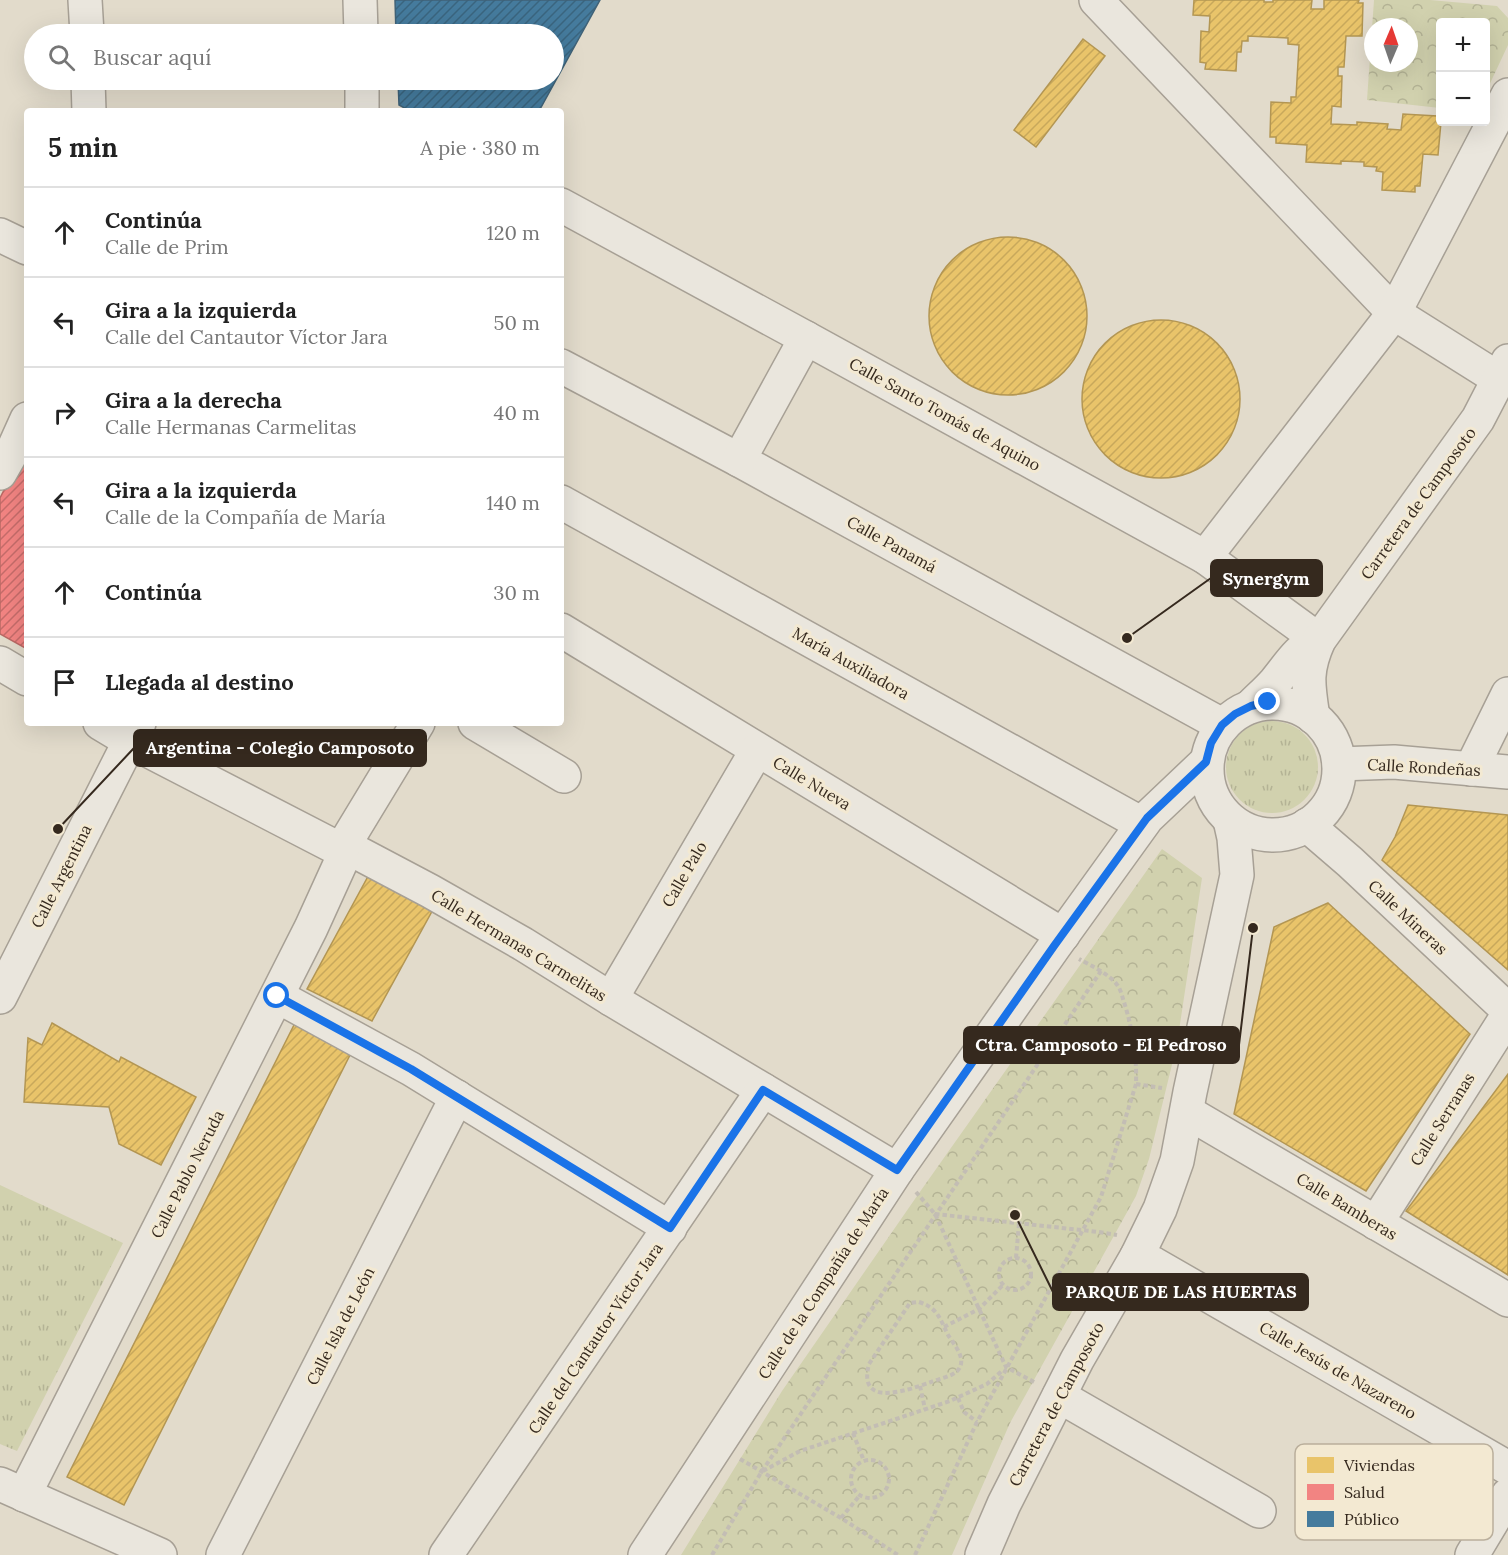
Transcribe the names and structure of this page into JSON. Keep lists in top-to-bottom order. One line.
{"streets":{"street":["Calle Santo Tomás de Aquino","Carretera de Camposoto","Calle Panamá","María Auxiliadora","Calle Rondeñas","Calle Nueva","Calle Palo","Calle Argentina","Calle Mineras","Calle Hermanas Carmelitas","Calle Serranas","Calle Pablo Neruda","Calle Bamberas","Calle de la Compañía de María","Calle Isla de León","Calle del Cantautor Víctor Jara","Calle Jesús de Nazareno"]},"crossings":[["Calle Santo Tomás de Aquino","Carretera de Camposoto"],["Carretera de Camposoto","Calle Panamá"],["Carretera de Camposoto","Calle Rondeñas"],["Carretera de Camposoto","Calle Mineras"],["Carretera de Camposoto","Calle Bamberas"],["Carretera de Camposoto","Calle de la Compañía de María"],["Carretera de Camposoto","Calle Jesús de Nazareno"],["Calle Panamá","Calle Rondeñas"],["Calle Panamá","Calle Mineras"],["Calle Panamá","Calle de la Compañía de María"],["María Auxiliadora","Calle de la Compañía de María"],["Calle Rondeñas","Calle Mineras"],["Calle Rondeñas","Calle de la Compañía de María"],["Calle Nueva","Calle Palo"],["Calle Nueva","Calle de la Compañía de María"],["Calle Palo","Calle Hermanas Carmelitas"],["Calle Argentina","Calle Hermanas Carmelitas"],["Calle Mineras","Calle de la Compañía de María"],["Calle Hermanas Carmelitas","Calle Pablo Neruda"],["Calle Hermanas Carmelitas","Calle de la Compañía de María"],["Calle Hermanas Carmelitas","Calle del Cantautor Víctor Jara"],["Calle Serranas","Calle Bamberas"]],"places":["Synergym","Argentina - Colegio Camposoto","Ctra. Camposoto - El Pedroso","PARQUE DE LAS HUERTAS"],"legend":["Viviendas","Salud","Público"],"north":"top","page":{"map_buttons":["+","−"],"search":"Buscar aquí","heading":["5 min","A pie · 380 m"],"list":[["Continúa","Calle de Prim","120 m"],["Gira a la izquierda","Calle del Cantautor Víctor Jara","50 m"],["Gira a la derecha","Calle Hermanas Carmelitas","40 m"],["Gira a la izquierda","Calle de la Compañía de María","140 m"],["Continúa","30 m"],"Llegada al destino"]}}
